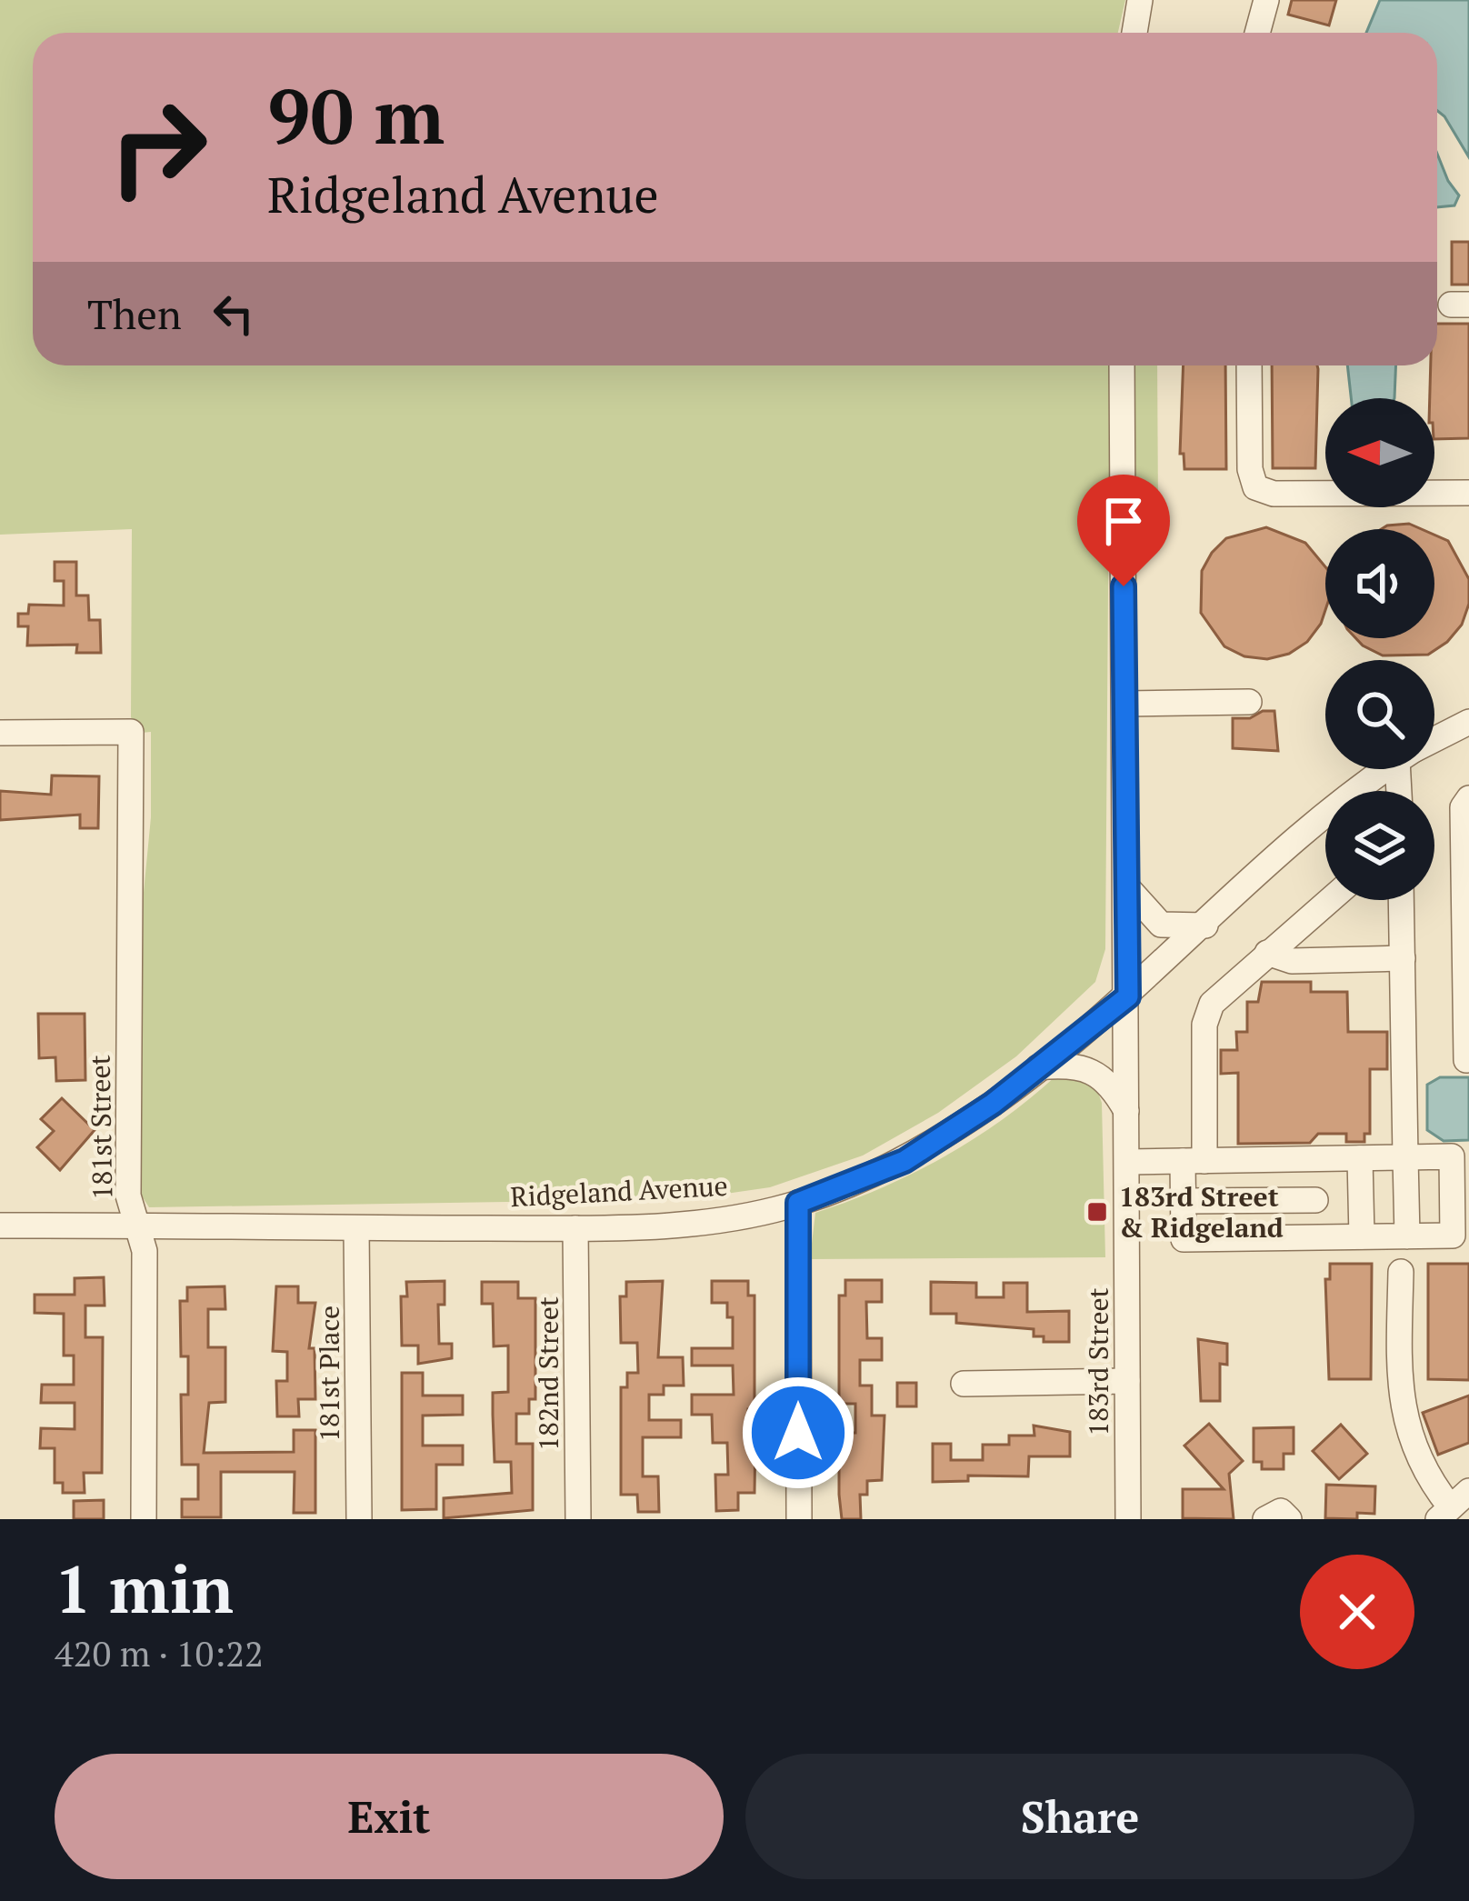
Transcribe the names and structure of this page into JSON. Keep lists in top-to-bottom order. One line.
{"streets":{"street":["181st Street","Ridgeland Avenue","183rd Street","181st Place","182nd Street"]},"crossings":[["181st Street","Ridgeland Avenue"],["Ridgeland Avenue","183rd Street"],["Ridgeland Avenue","181st Place"],["Ridgeland Avenue","182nd Street"]],"places":{"transit":["183rd Street & Ridgeland"]},"north":"left","page":{"turn":["90 m","Ridgeland Avenue"],"then":"Then","heading":["1 min","420 m · 10:22"],"buttons":["Exit","Share"]}}
